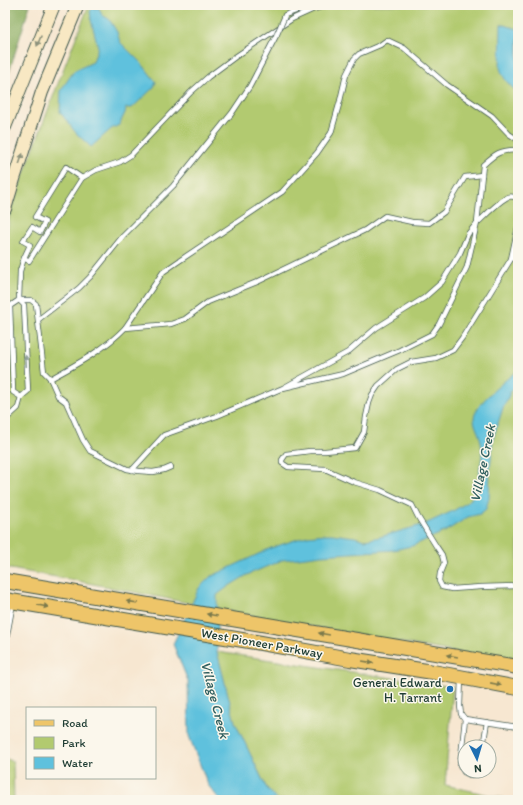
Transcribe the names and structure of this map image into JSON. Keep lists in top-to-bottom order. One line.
{"streets":{"main road":["West Pioneer Parkway"]},"water":["Village Creek"],"places":["General Edward H. Tarrant"],"legend":["Road","Park","Water"],"north":"bottom"}
